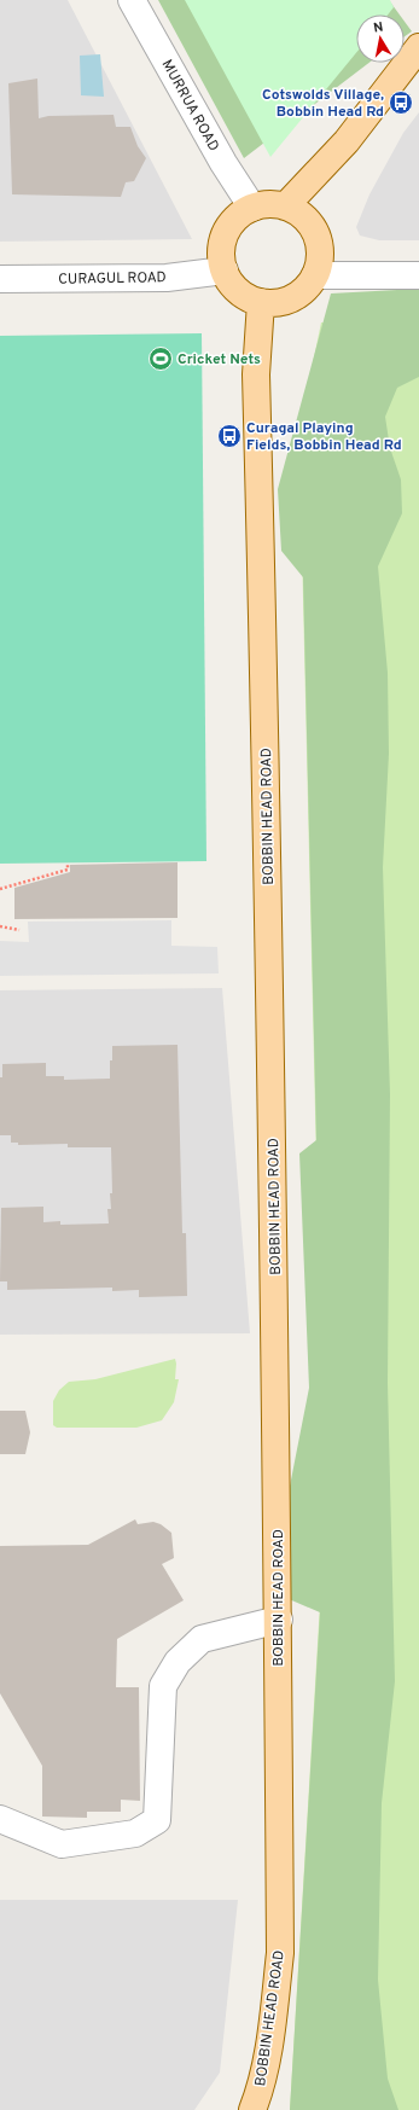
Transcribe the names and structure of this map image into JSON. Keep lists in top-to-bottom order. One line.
{"streets":{"main road":["BOBBIN HEAD ROAD"],"street":["MURRUA ROAD","CURAGUL ROAD"]},"crossings":[["MURRUA ROAD","CURAGUL ROAD"],["MURRUA ROAD","BOBBIN HEAD ROAD"],["CURAGUL ROAD","BOBBIN HEAD ROAD"]],"places":{"bus stop":["Cotswolds Village, Bobbin Head Rd","Curagal Playing Fields, Bobbin Head Rd"],"sports":["Cricket Nets"]},"north":"top"}
